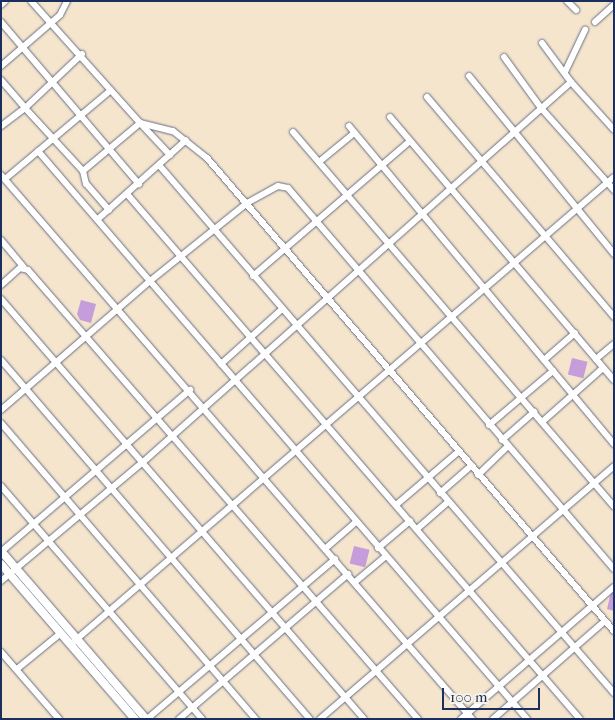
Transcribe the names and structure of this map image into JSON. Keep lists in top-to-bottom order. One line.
{"scale_bar":"100 m"}
